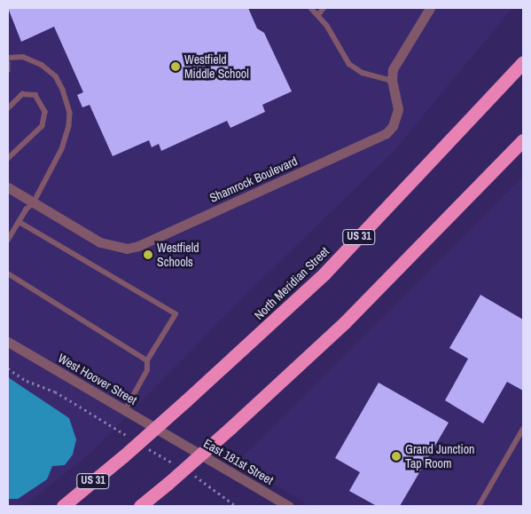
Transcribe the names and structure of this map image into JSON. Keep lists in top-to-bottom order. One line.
{"streets":{"highway":["US 31","North Meridian Street"],"street":["Shamrock Boulevard","West Hoover Street","East 181st Street"]},"crossings":[["West Hoover Street","East 181st Street"]],"places":["Westfield Middle School","Westfield Schools","Grand Junction Tap Room"]}
